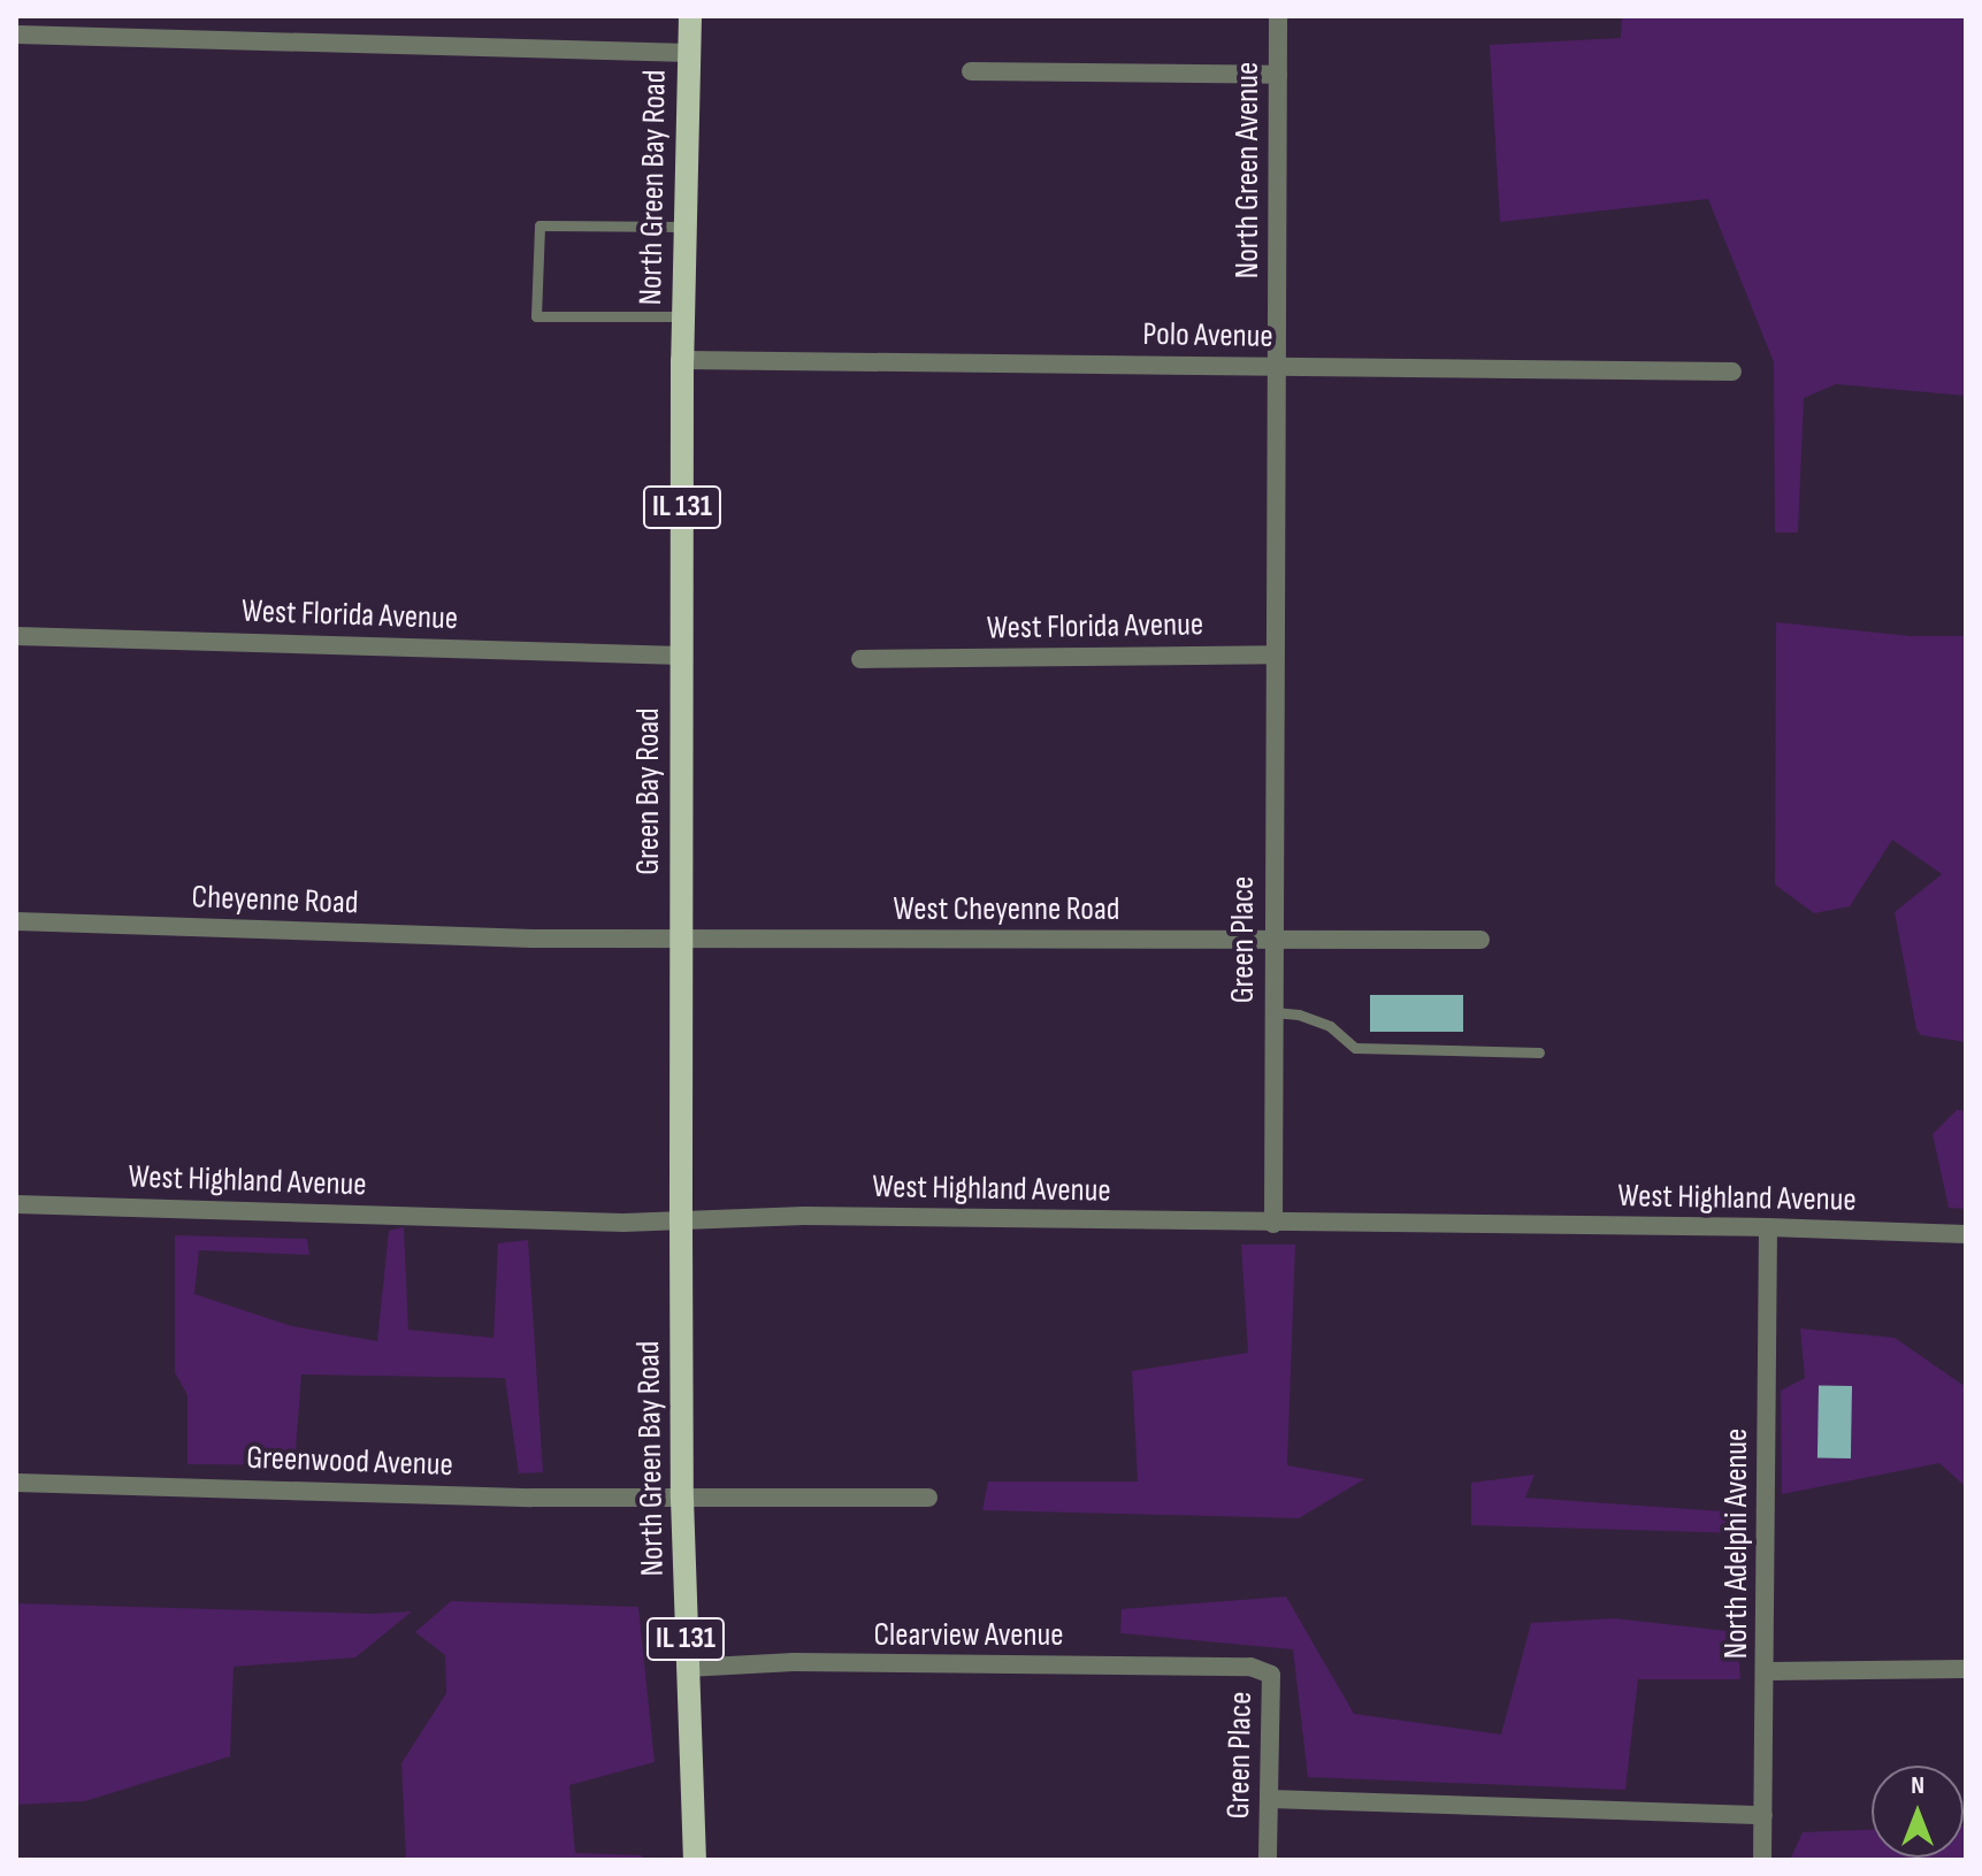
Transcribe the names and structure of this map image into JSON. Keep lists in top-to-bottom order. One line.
{"streets":{"main road":["North Green Bay Road","IL 131","Green Bay Road"],"street":["North Green Avenue","Polo Avenue","West Florida Avenue","Cheyenne Road","West Cheyenne Road","Green Place","West Highland Avenue","Greenwood Avenue","North Adelphi Avenue","Clearview Avenue"]},"crossings":[["North Green Avenue","Polo Avenue"],["North Green Avenue","West Florida Avenue"],["North Green Avenue","Green Place"],["North Green Bay Road","Polo Avenue"],["North Green Bay Road","Green Bay Road"],["North Green Bay Road","West Highland Avenue"],["North Green Bay Road","Greenwood Avenue"],["North Green Bay Road","Clearview Avenue"],["Polo Avenue","Green Bay Road"],["West Florida Avenue","Green Bay Road"],["West Florida Avenue","Green Place"],["Green Bay Road","West Cheyenne Road"],["Green Bay Road","West Highland Avenue"],["Cheyenne Road","West Cheyenne Road"],["West Cheyenne Road","Green Place"],["Green Place","West Highland Avenue"],["Green Place","Clearview Avenue"],["West Highland Avenue","North Adelphi Avenue"]],"north":"top"}
